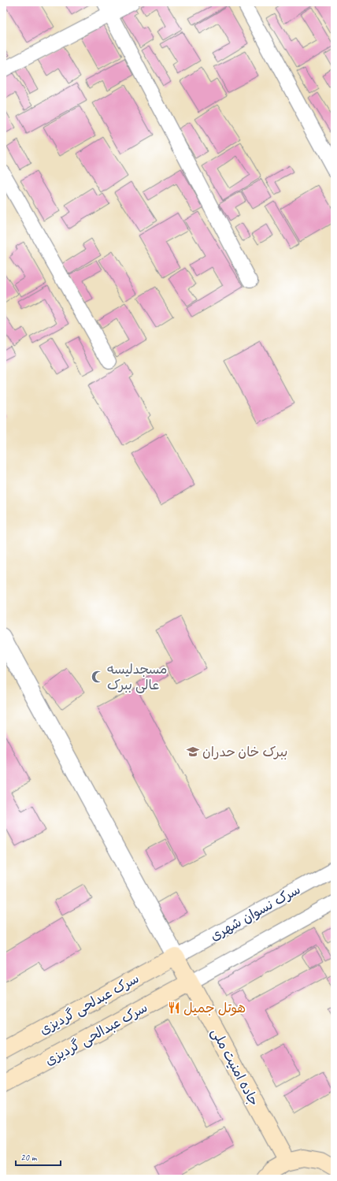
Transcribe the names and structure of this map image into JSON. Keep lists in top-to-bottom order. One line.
{"streets":{"main road":["سرک عبدلحی گردیزی","سرک عبدالحی گردیزی","جاده امنیت ملی"],"street":["سرک نسوان شهری"]},"crossings":[["سرک نسوان شهری","سرک عبدلحی گردیزی"],["سرک نسوان شهری","جاده امنیت ملی"],["سرک عبدلحی گردیزی","جاده امنیت ملی"],["سرک عبدالحی گردیزی","جاده امنیت ملی"]],"places":{"mosque":["مسجدلیسه عالی ببرک"],"school or university":["ببرک خان حدران"],"restaurant":["هوتل جمیل"]},"scale_bar":"20 m"}
